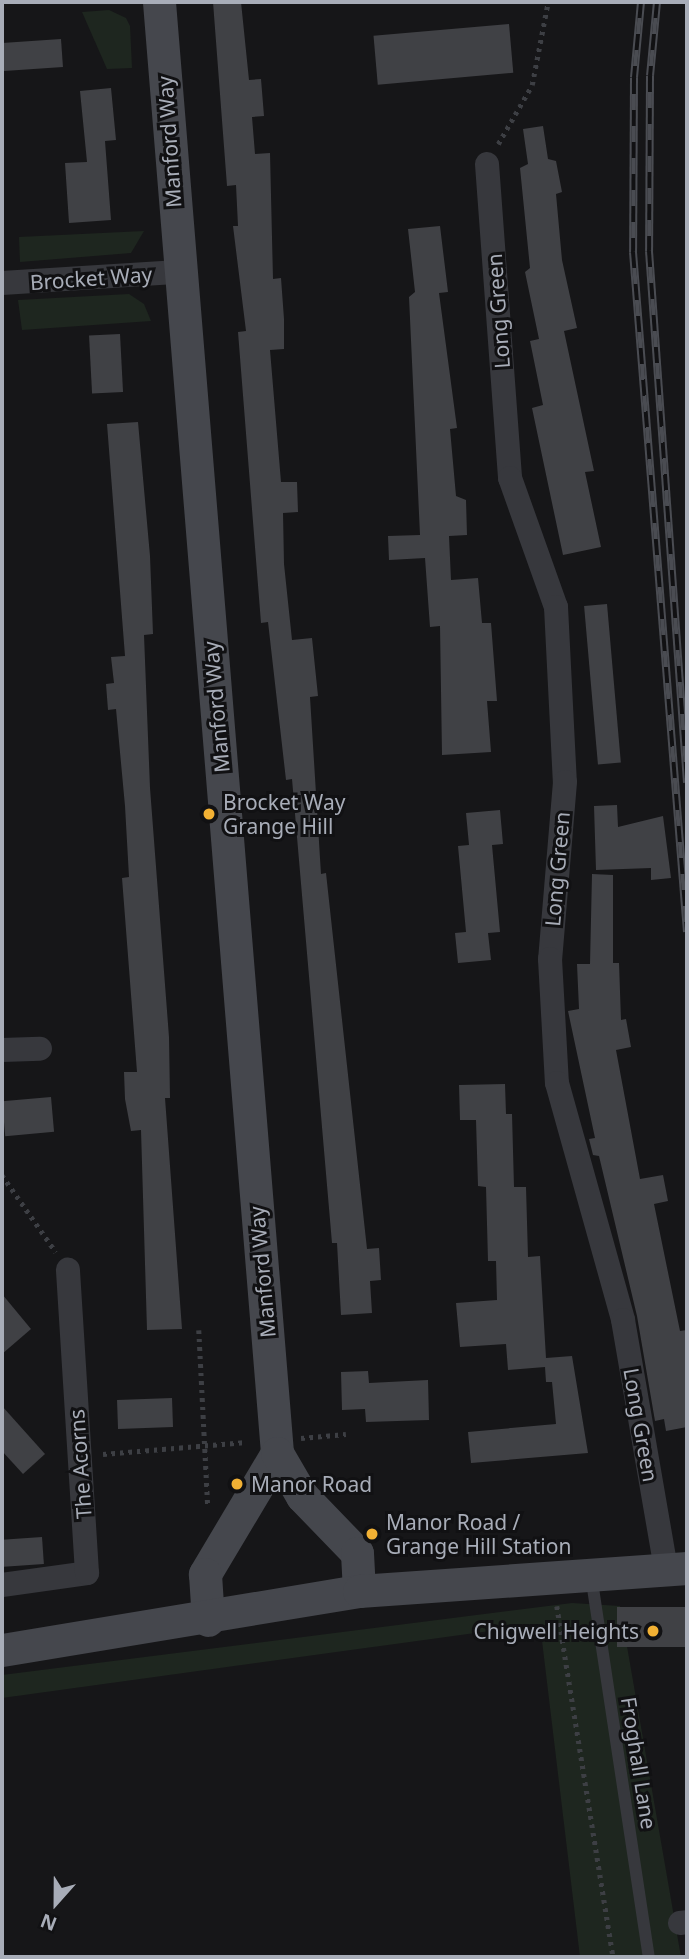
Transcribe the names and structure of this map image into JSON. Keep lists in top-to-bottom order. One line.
{"streets":{"street":["Manford Way","Brocket Way","Long Green","The Acorns"],"lane":["Froghall Lane"]},"crossings":[["Manford Way","Brocket Way"]],"places":["Brocket Way Grange Hill","Manor Road","Manor Road / Grange Hill Station","Chigwell Heights"],"north":"bottom"}
